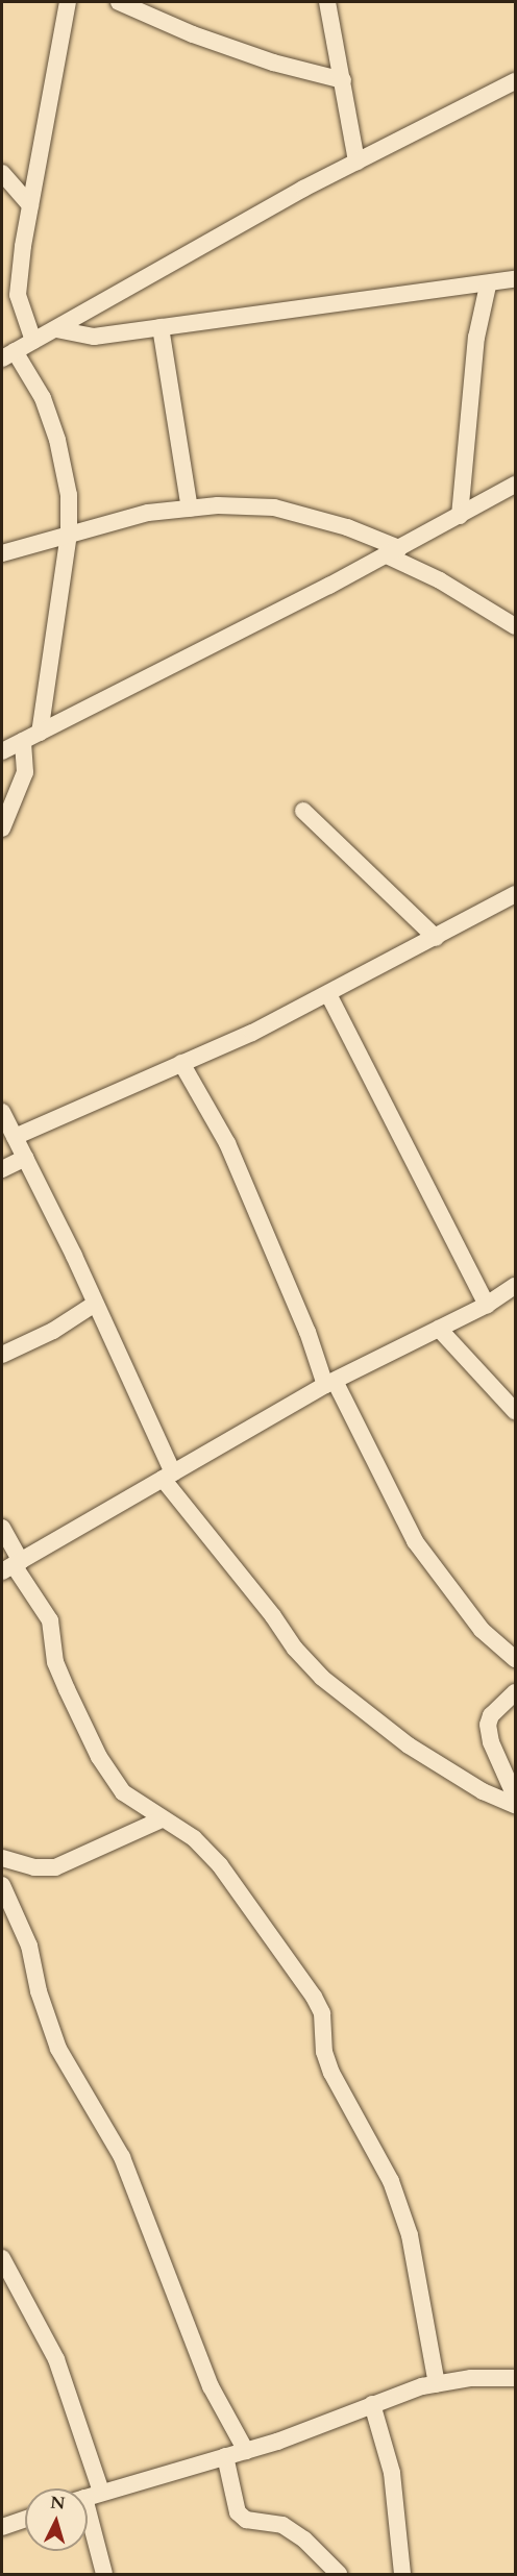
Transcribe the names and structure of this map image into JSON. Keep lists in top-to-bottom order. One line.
{"north":"top"}
